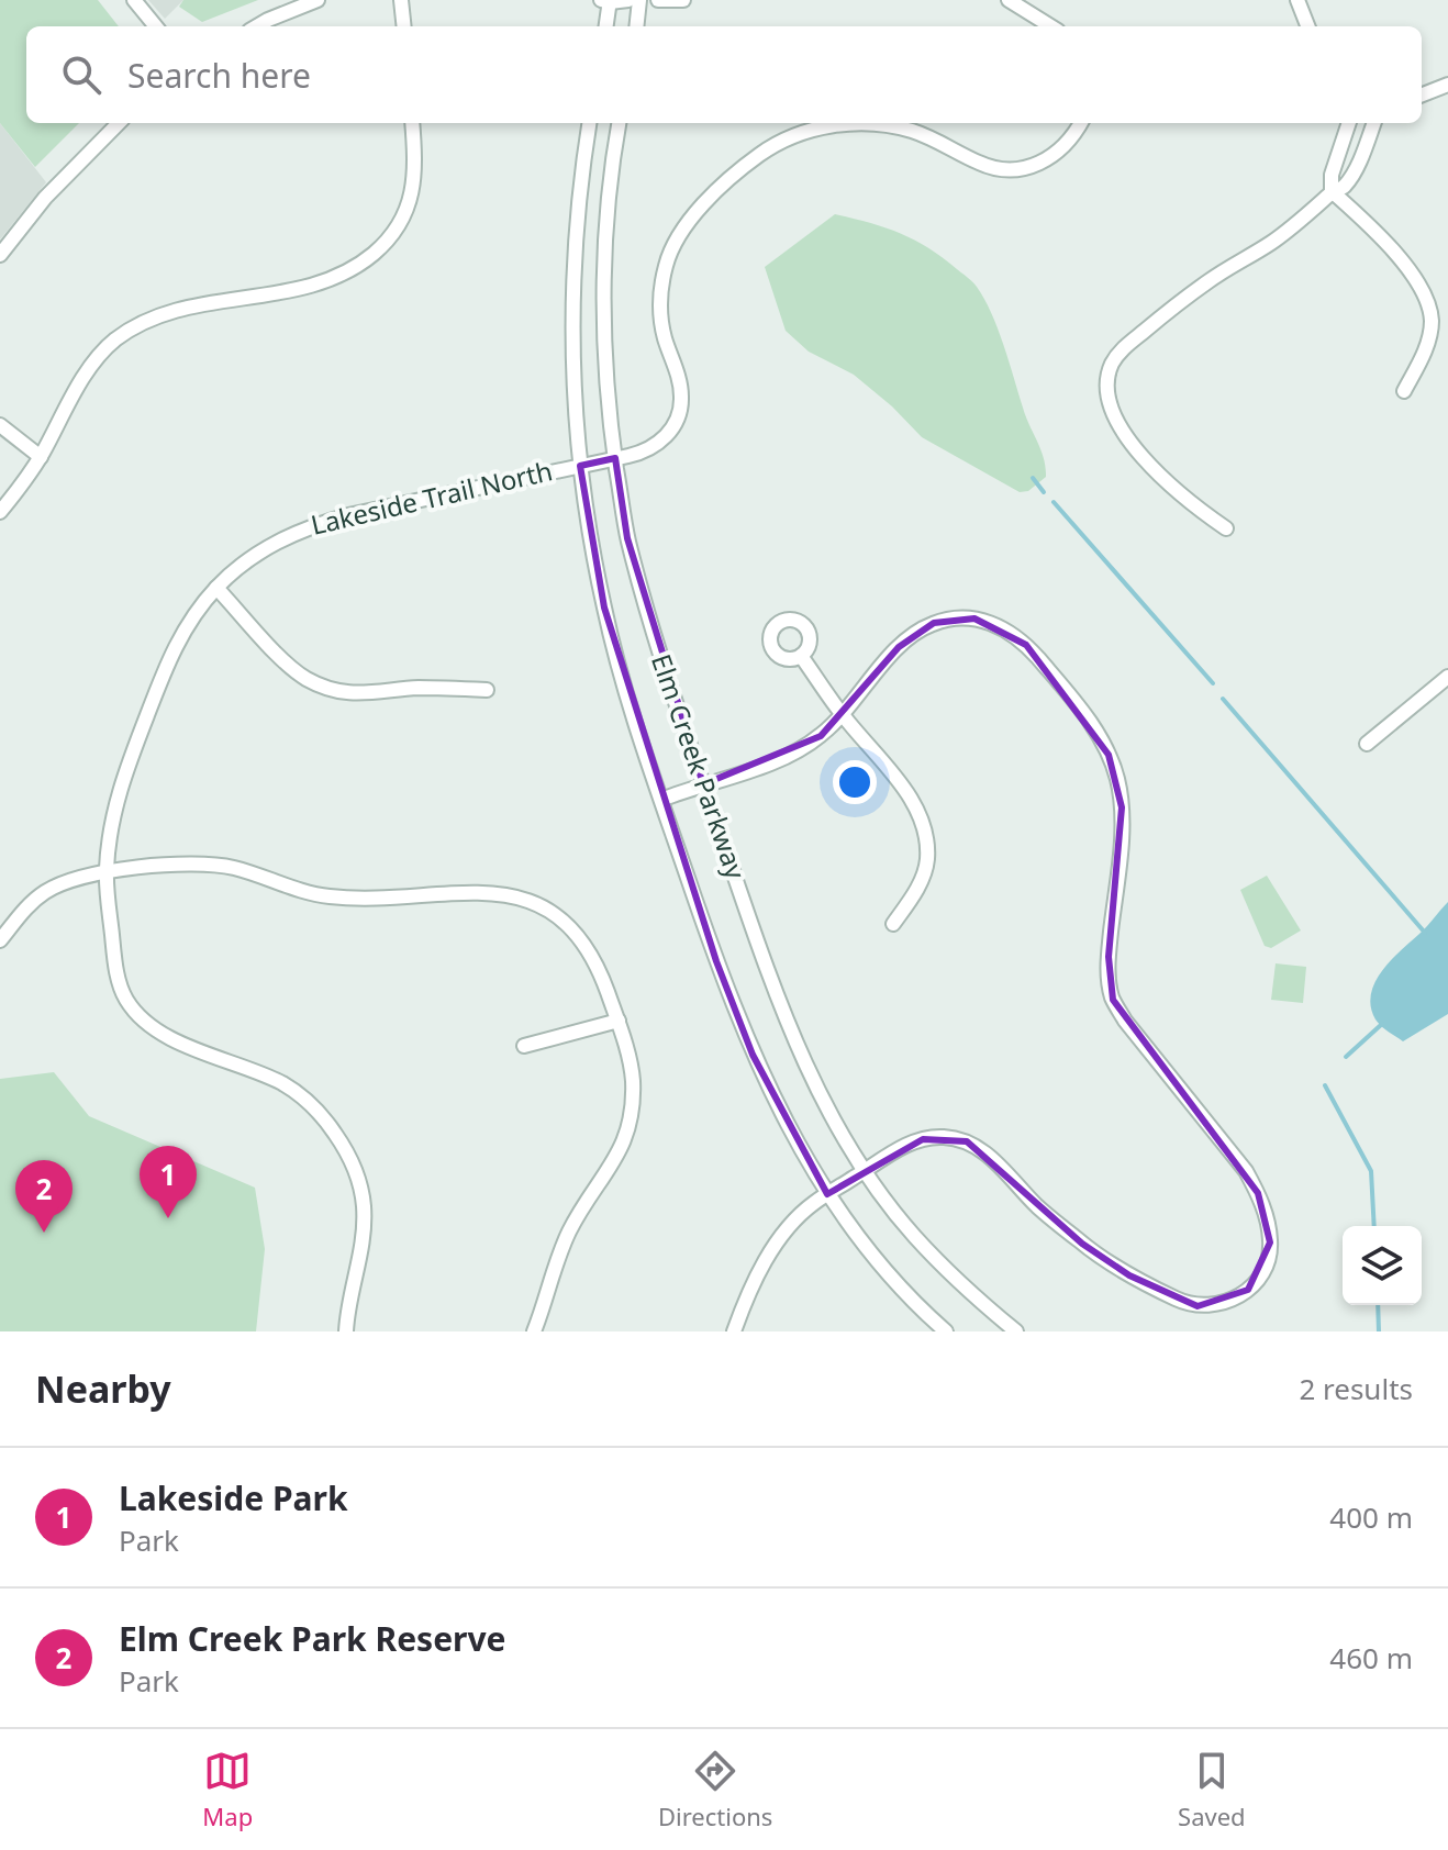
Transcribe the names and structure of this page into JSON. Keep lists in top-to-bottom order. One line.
{"streets":{"street":["Lakeside Trail North","Elm Creek Parkway"]},"crossings":[["Lakeside Trail North","Elm Creek Parkway"]],"page":{"search":"Search here","pins":["1","2"],"heading":["Nearby","2 results"],"list":[{"mark":"1","name":"Lakeside Park","note":"Park","value":"400 m"},{"mark":"2","name":"Elm Creek Park Reserve","note":"Park","value":"460 m"}],"nav":["Map","Directions","Saved"]}}
